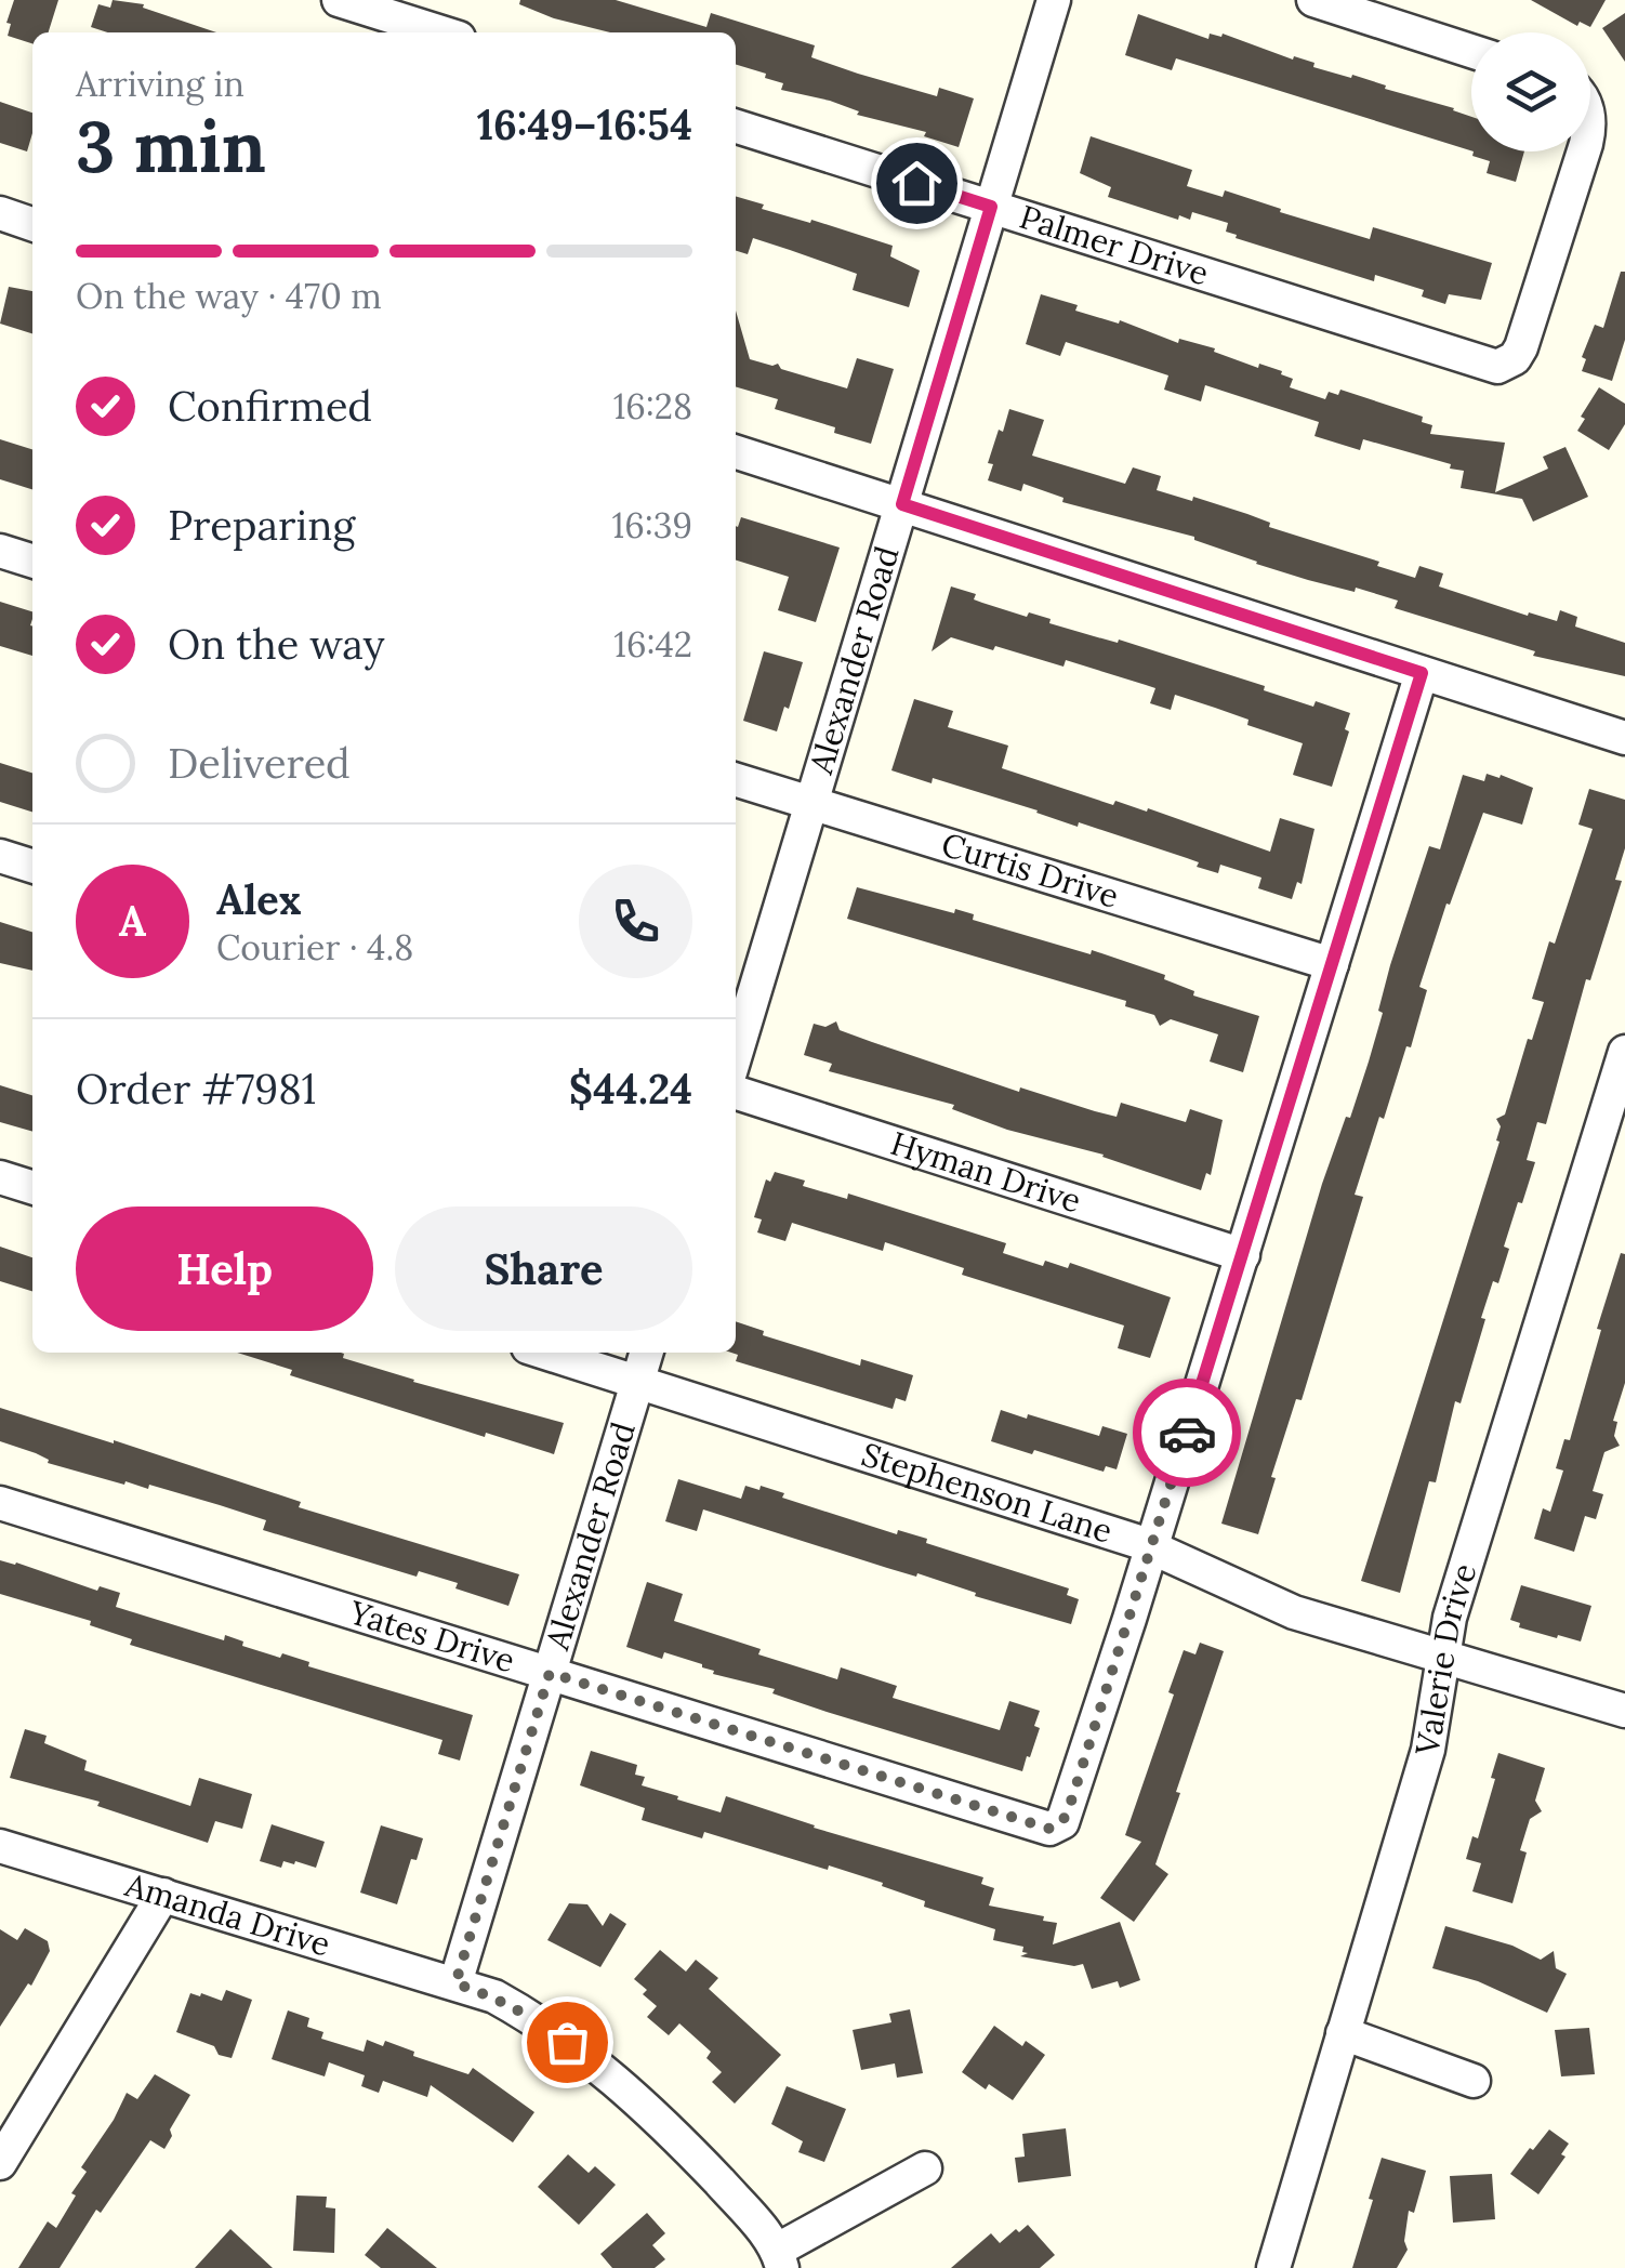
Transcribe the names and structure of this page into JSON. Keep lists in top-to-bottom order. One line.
{"streets":{"street":["Palmer Drive","Alexander Road","Curtis Drive","Hyman Drive","Stephenson Lane","Yates Drive","Valerie Drive","Amanda Drive"]},"crossings":[["Palmer Drive","Alexander Road"],["Alexander Road","Curtis Drive"],["Alexander Road","Stephenson Lane"],["Alexander Road","Yates Drive"],["Alexander Road","Amanda Drive"],["Stephenson Lane","Yates Drive"],["Stephenson Lane","Valerie Drive"]],"page":{"heading":["3 min","Arriving in","16:49–16:54"],"panel":["Alex","Courier · 4.8","Order #7981","$44.24"],"bar":"On the way · 470 m","list":[["Confirmed","16:28"],["Preparing","16:39"],["On the way","16:42"],"Delivered"],"round":"A","buttons":["Help","Share"]}}
